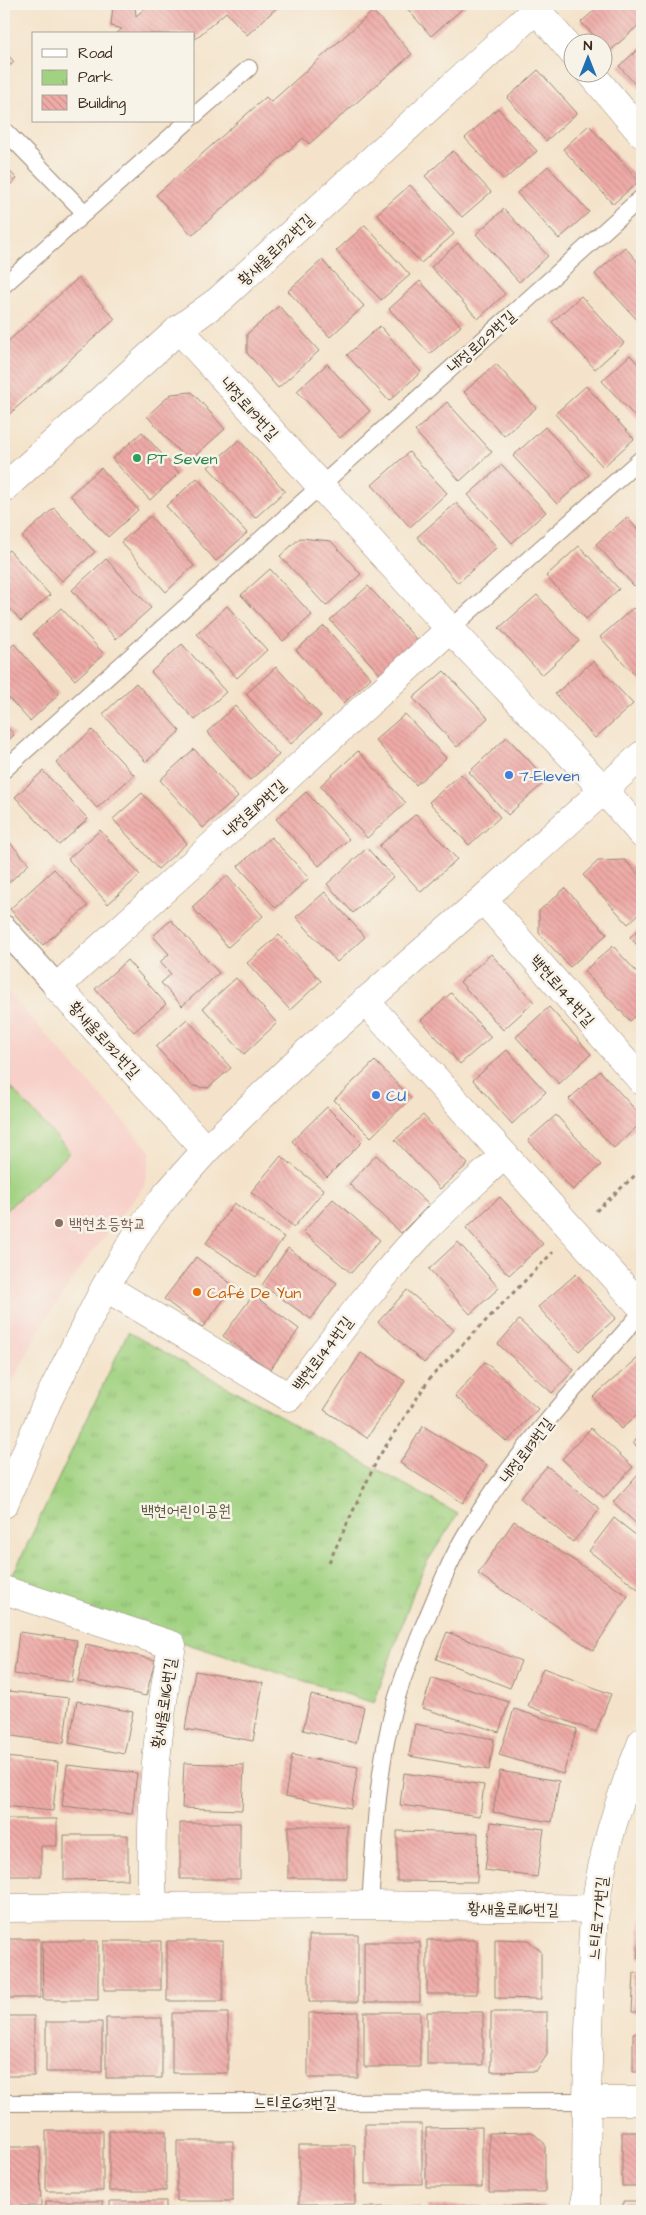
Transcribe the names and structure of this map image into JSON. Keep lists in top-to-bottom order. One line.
{"streets":{"street":["황새울로132번길","내정로119번길","백현로144번길","황새울로116번길","느티로77번길"],"lane":["내정로129번길","내정로113번길","느티로63번길"]},"crossings":[["황새울로132번길","내정로119번길"],["내정로129번길","내정로119번길"],["내정로113번길","황새울로116번길"],["황새울로116번길","느티로77번길"],["느티로77번길","느티로63번길"]],"parks":["백현어린이공원"],"places":["PT Seven","7-Eleven","CU","백현초등학교","Café De Yun"],"legend":["Road","Park","Building"],"north":"top"}
